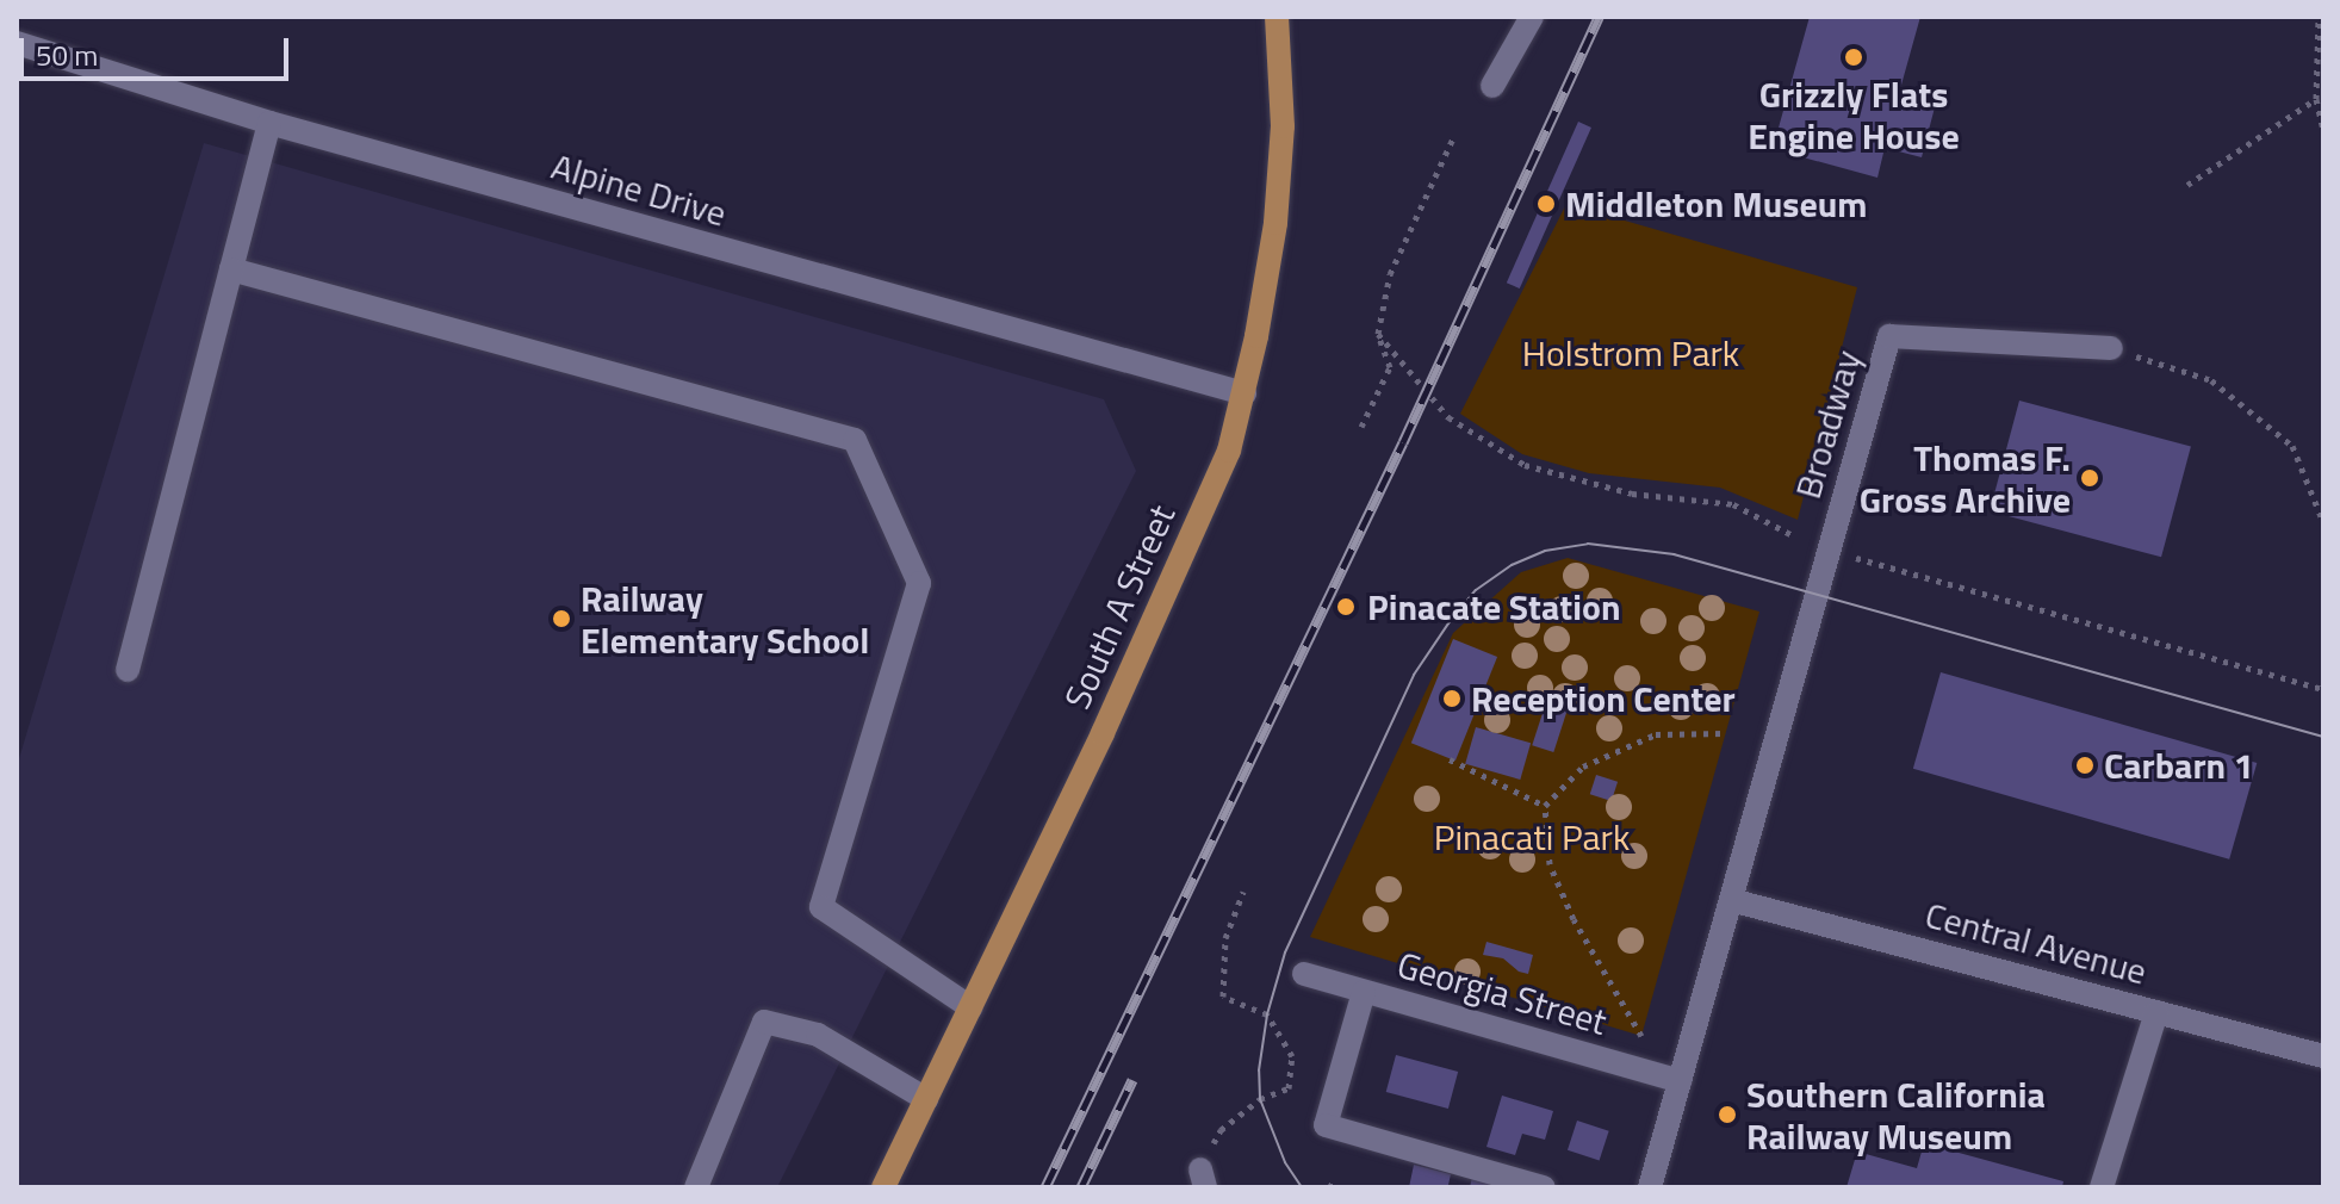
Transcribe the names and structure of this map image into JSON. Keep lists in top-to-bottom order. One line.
{"streets":{"main road":["South A Street"],"street":["Alpine Drive","Broadway","Central Avenue","Georgia Street"]},"crossings":[["Alpine Drive","South A Street"],["Broadway","Central Avenue"],["Broadway","Georgia Street"]],"parks":["Holstrom Park","Pinacati Park"],"places":["Grizzly Flats Engine House","Middleton Museum","Thomas F. Gross Archive","Pinacate Station","Railway Elementary School","Reception Center","Carbarn 1","Southern California Railway Museum"],"scale_bar":"50 m"}
